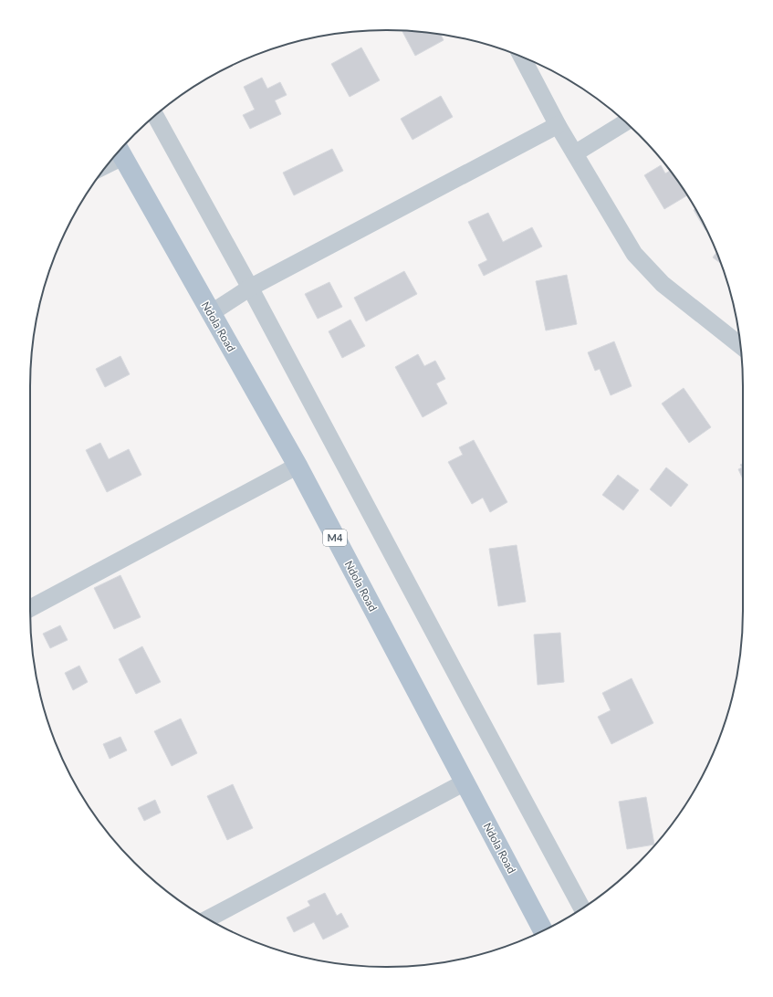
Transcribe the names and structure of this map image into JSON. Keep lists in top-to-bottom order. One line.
{"streets":{"main road":["Ndola Road","M4"]}}
